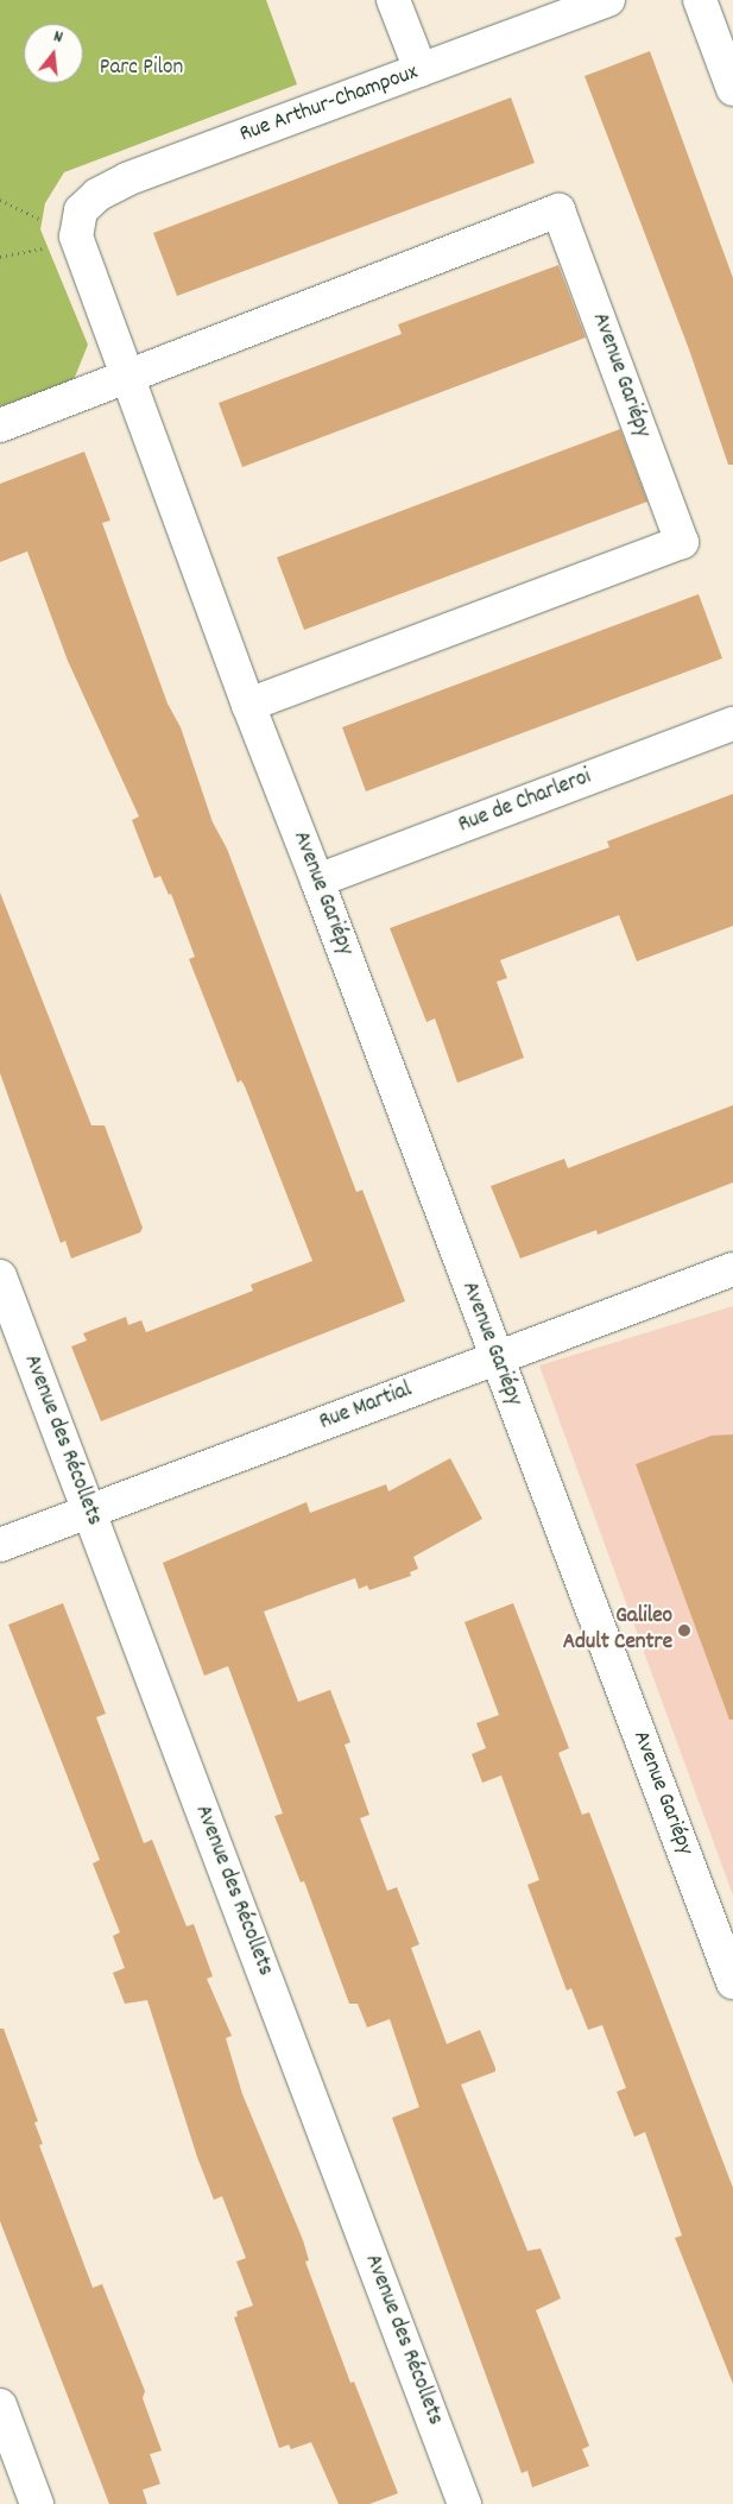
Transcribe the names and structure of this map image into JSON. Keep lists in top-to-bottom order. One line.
{"streets":{"street":["Rue Arthur-Champoux","Avenue Gariépy","Rue de Charleroi","Rue Martial","Avenue des Récollets"]},"crossings":[["Rue Arthur-Champoux","Avenue Gariépy"],["Avenue Gariépy","Rue de Charleroi"],["Avenue Gariépy","Rue Martial"],["Rue Martial","Avenue des Récollets"]],"parks":["Parc Pilon"],"places":["Galileo Adult Centre"],"north":"top"}
